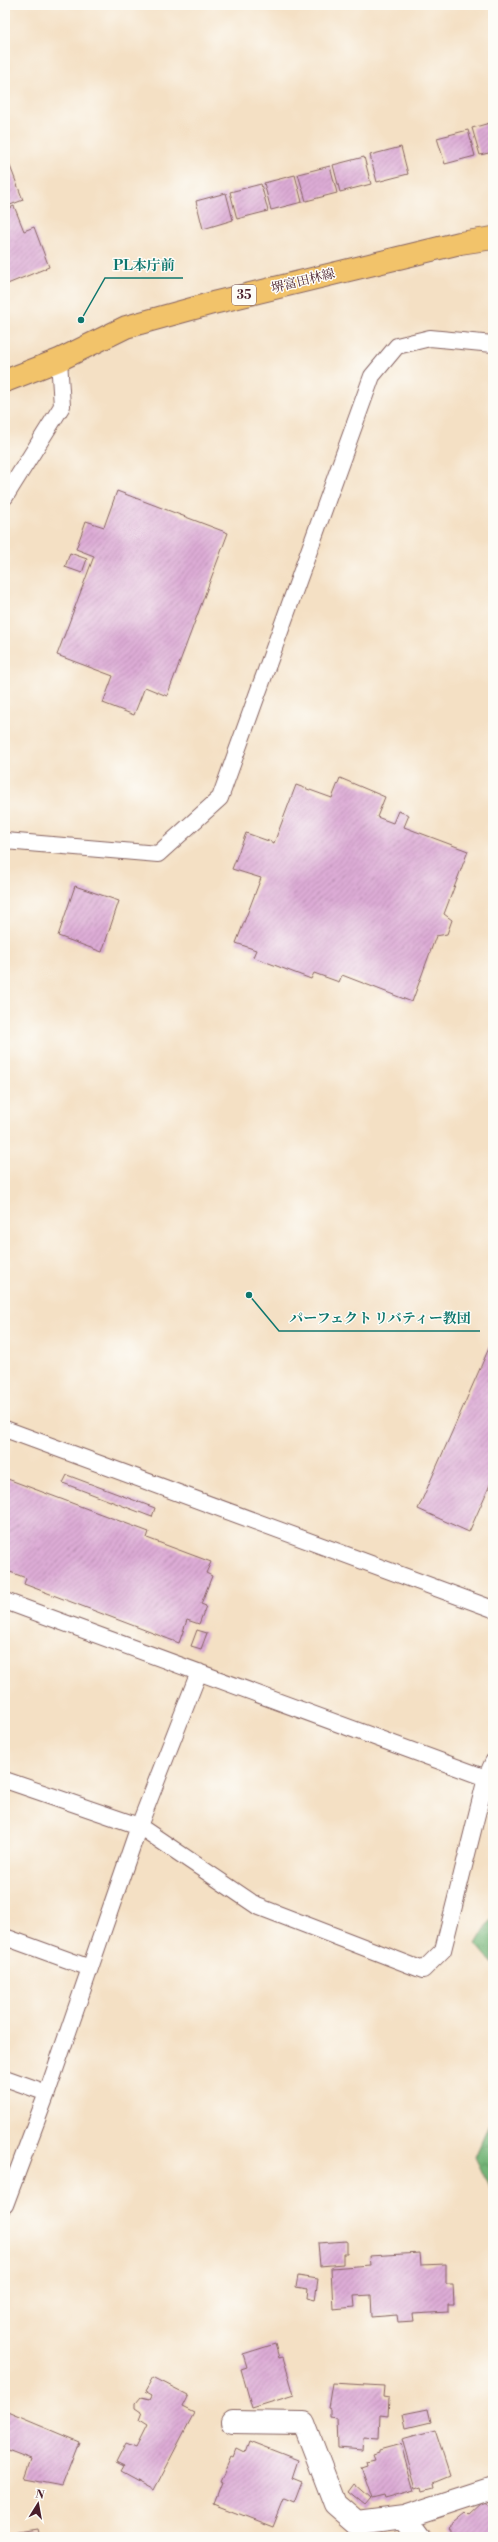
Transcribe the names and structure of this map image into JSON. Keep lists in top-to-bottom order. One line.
{"streets":{"main road":["堺富田林線","35"]},"places":["PL本庁前","パーフェクト リバティー教団"],"north":"top"}
